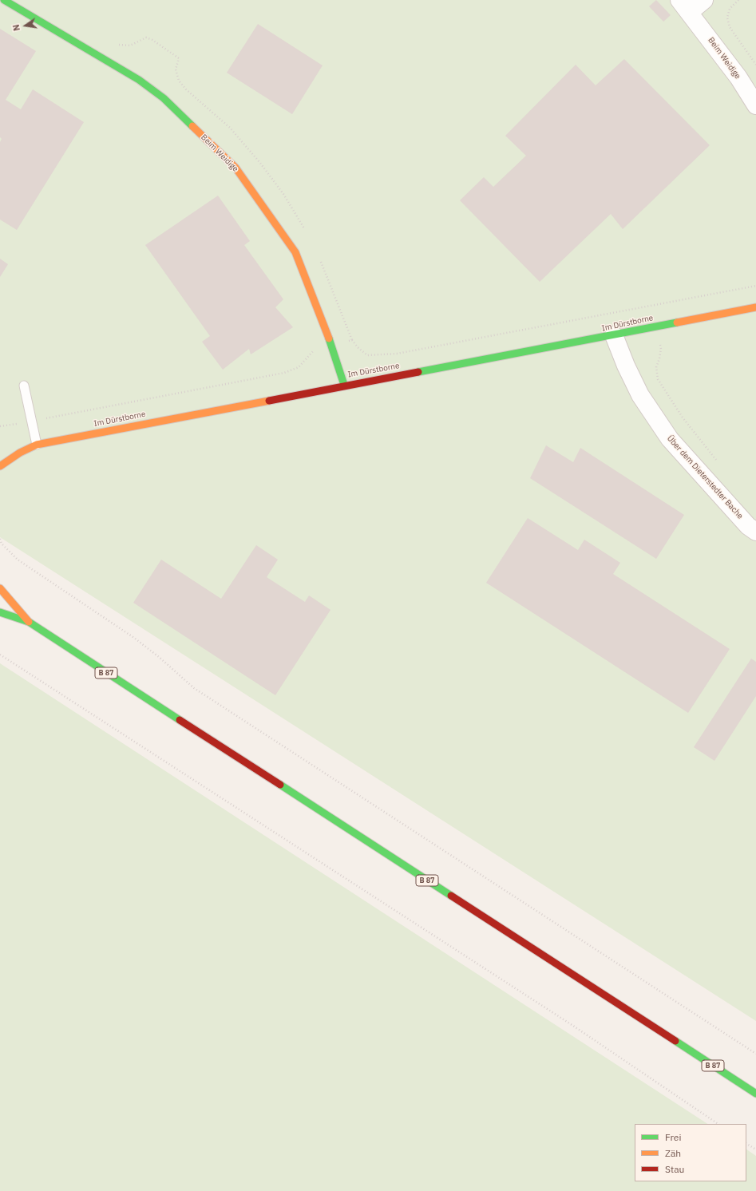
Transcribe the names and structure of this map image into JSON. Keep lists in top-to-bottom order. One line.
{"streets":{"street":["Beim Weidige","Im Dürstborne","Über dem Dieterstedter Bache","B 87"]},"crossings":[["Beim Weidige","Im Dürstborne"],["Im Dürstborne","Über dem Dieterstedter Bache"]],"legend":["Frei","Zäh","Stau"],"north":"left"}
